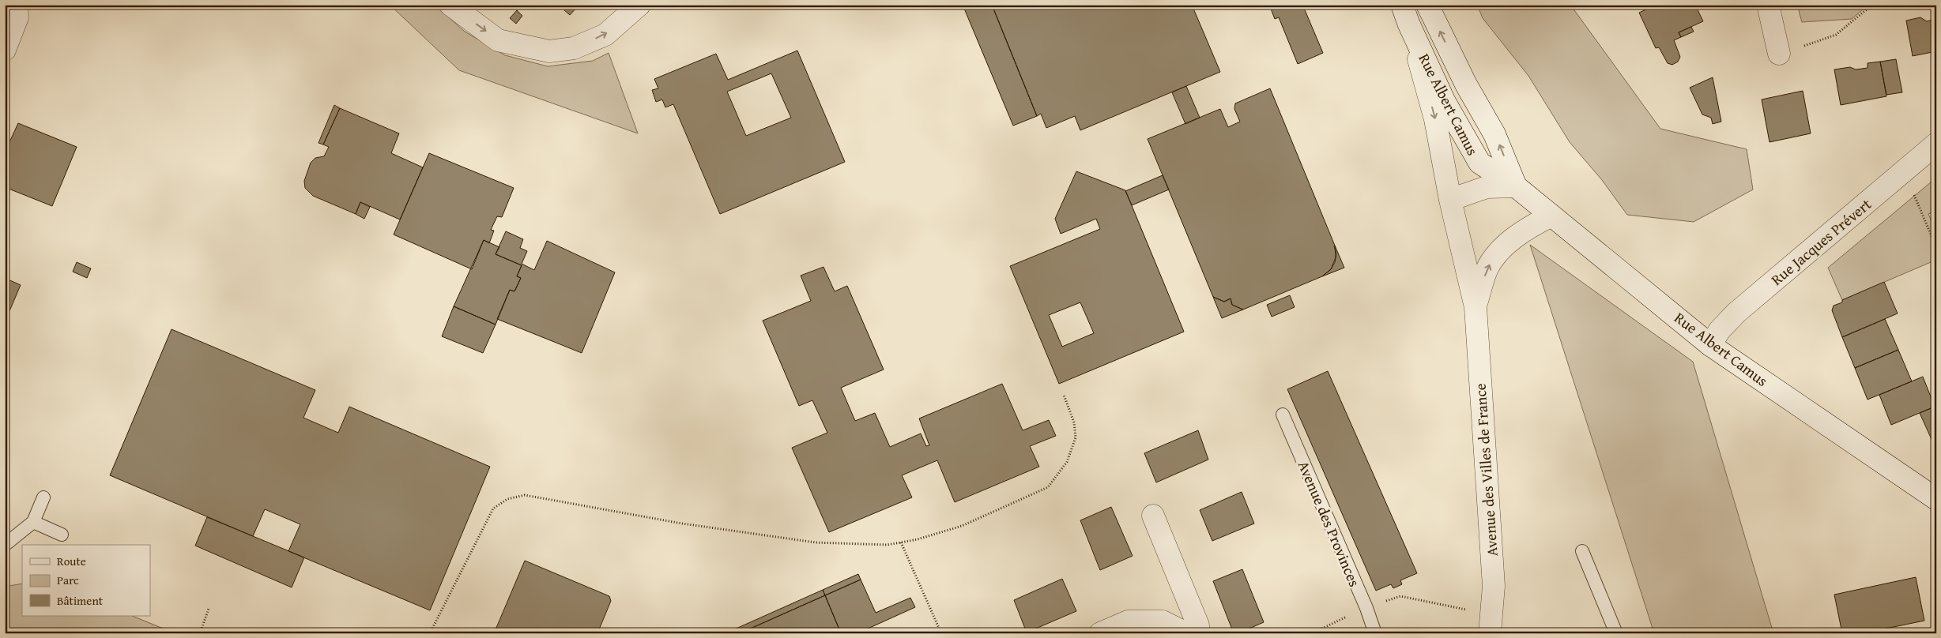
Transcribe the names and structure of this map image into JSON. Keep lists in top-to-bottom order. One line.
{"streets":{"street":["Rue Albert Camus","Rue Jacques Prévert","Avenue des Villes de France"],"lane":["Avenue des Provinces"]},"crossings":[["Rue Albert Camus","Rue Jacques Prévert"],["Rue Albert Camus","Avenue des Villes de France"]],"legend":["Route","Parc","Bâtiment"]}
